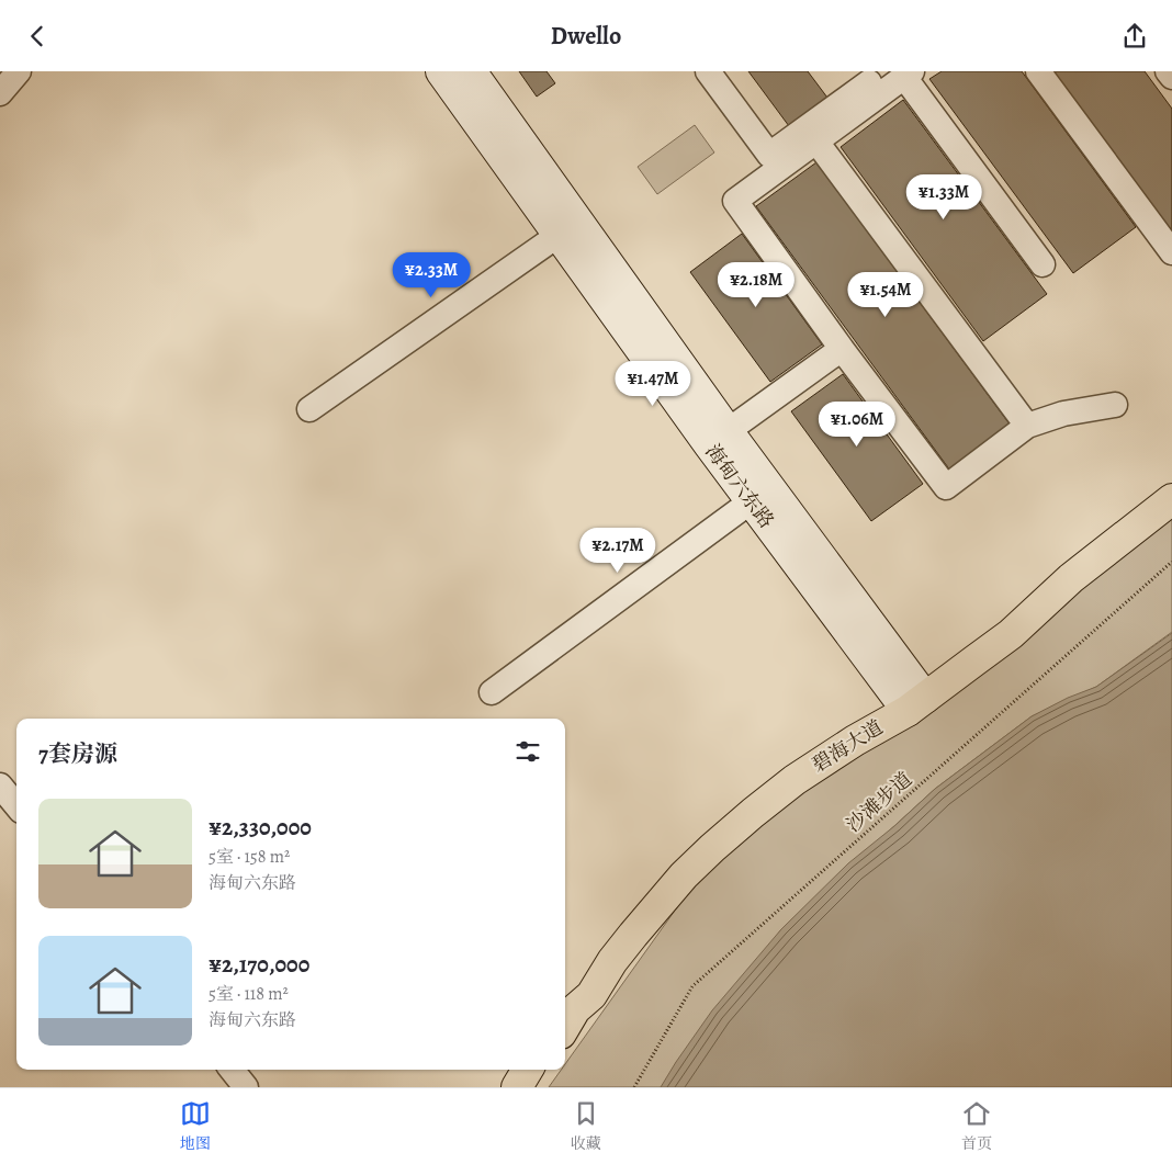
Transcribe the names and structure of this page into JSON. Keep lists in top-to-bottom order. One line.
{"streets":{"main road":["海甸六东路","碧海大道"],"path":["沙滩步道"]},"crossings":[["海甸六东路","碧海大道"]],"page":{"header":"Dwello","price":["¥1.33M","¥2.33M","¥2.18M","¥1.54M","¥1.47M","¥1.06M","¥2.17M"],"heading":"7套房源","list":[{"name":"¥2,330,000","note":"5室 · 158 m² · 海甸六东路"},{"name":"¥2,170,000","note":"5室 · 118 m² · 海甸六东路"}],"tabs":["地图","收藏","首页"]}}
